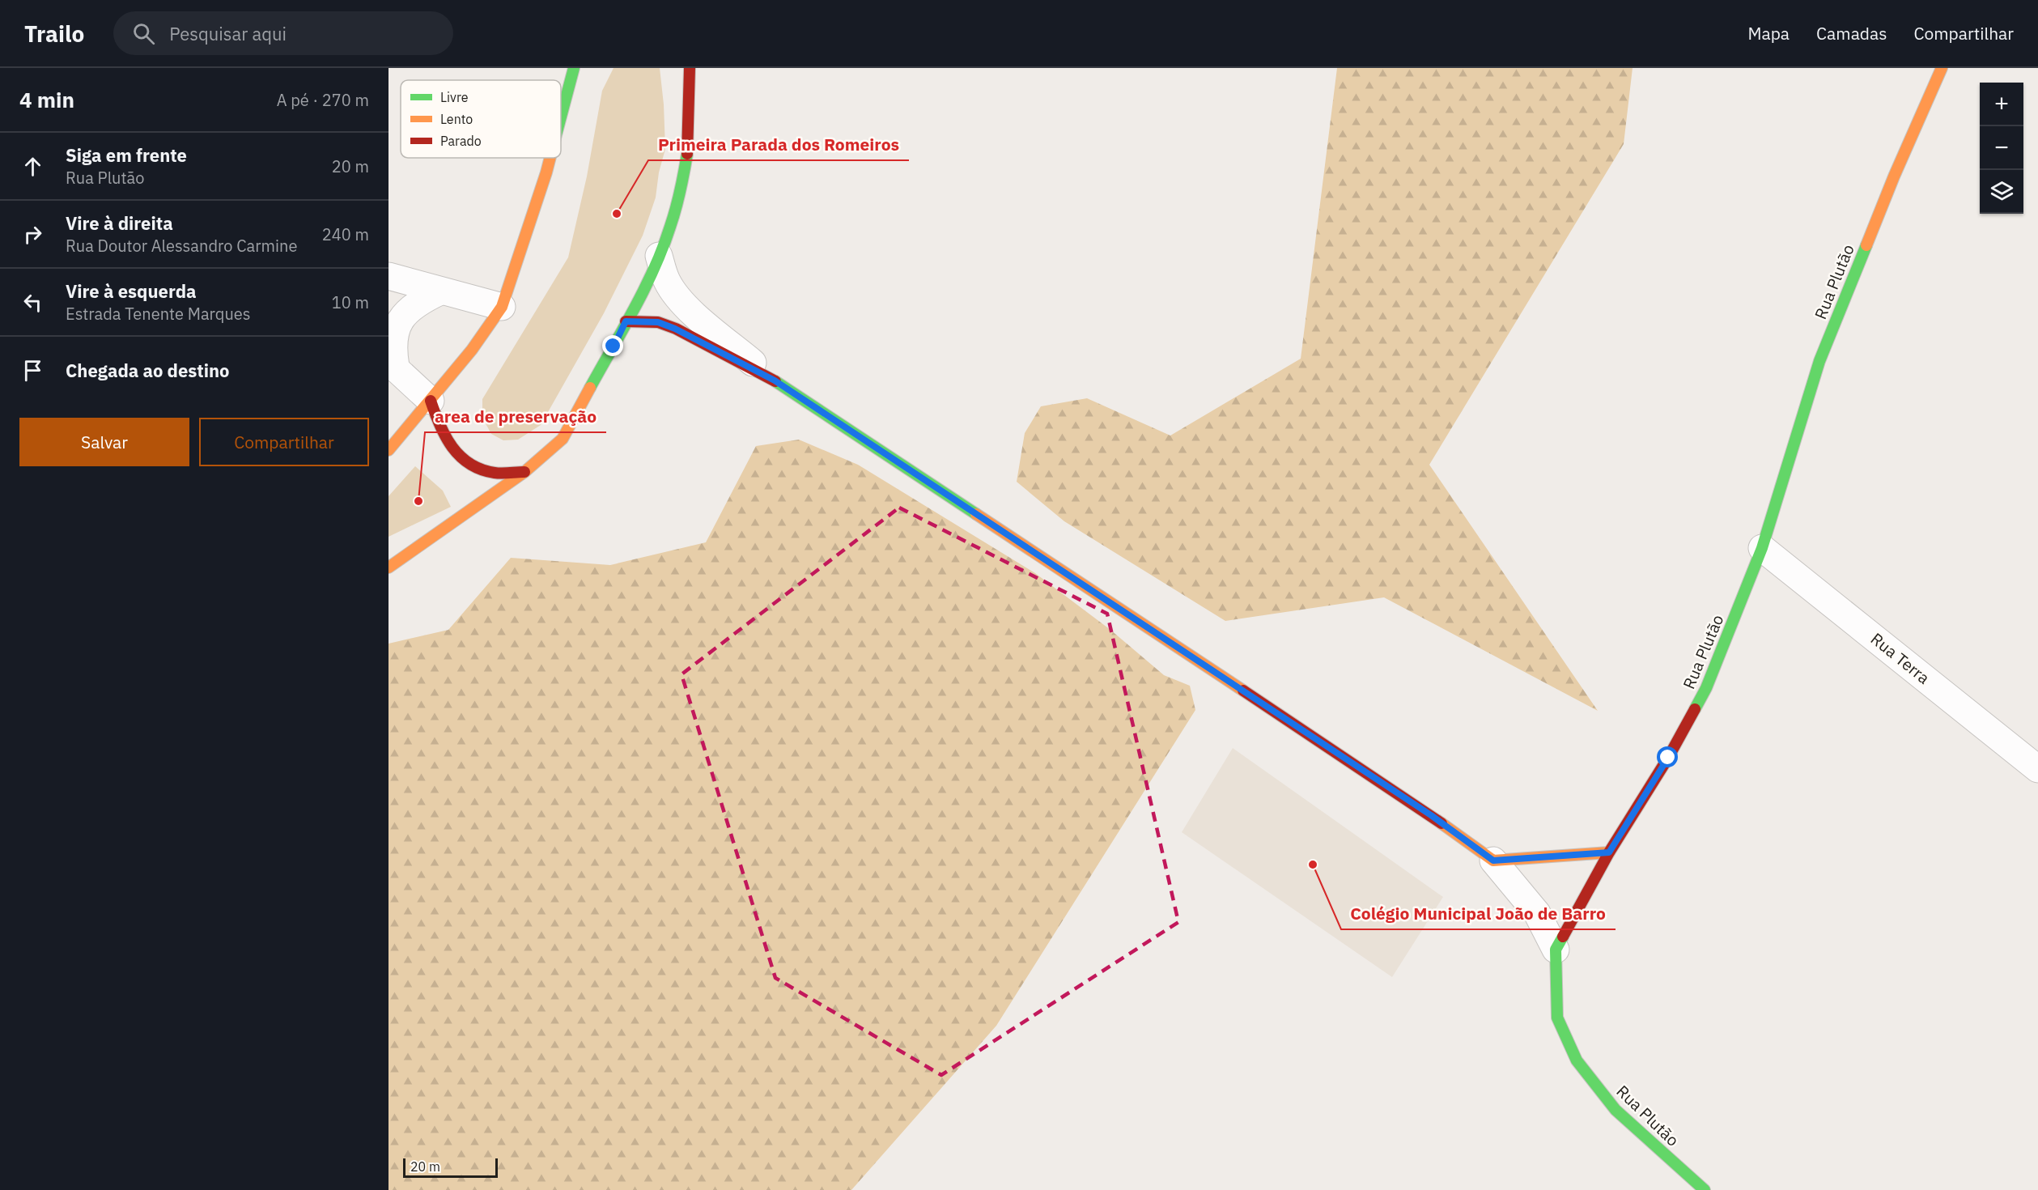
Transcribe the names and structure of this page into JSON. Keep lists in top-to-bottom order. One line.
{"streets":{"street":["Rua Plutão","Rua Terra"]},"crossings":[["Rua Plutão","Rua Terra"]],"places":["Primeira Parada dos Romeiros","area de preservação","Colégio Municipal João de Barro"],"legend":["Livre","Lento","Parado"],"scale_bar":"20 m","page":{"header":"Trailo","search":"Pesquisar aqui","nav":["Mapa","Camadas","Compartilhar"],"heading":["4 min","A pé · 270 m"],"map_buttons":["+","−"],"list":[["Siga em frente","Rua Plutão","20 m"],["Vire à direita","Rua Doutor Alessandro Carmine","240 m"],["Vire à esquerda","Estrada Tenente Marques","10 m"],"Chegada ao destino"],"buttons":["Salvar","Compartilhar"],"scale":"20 m"}}
